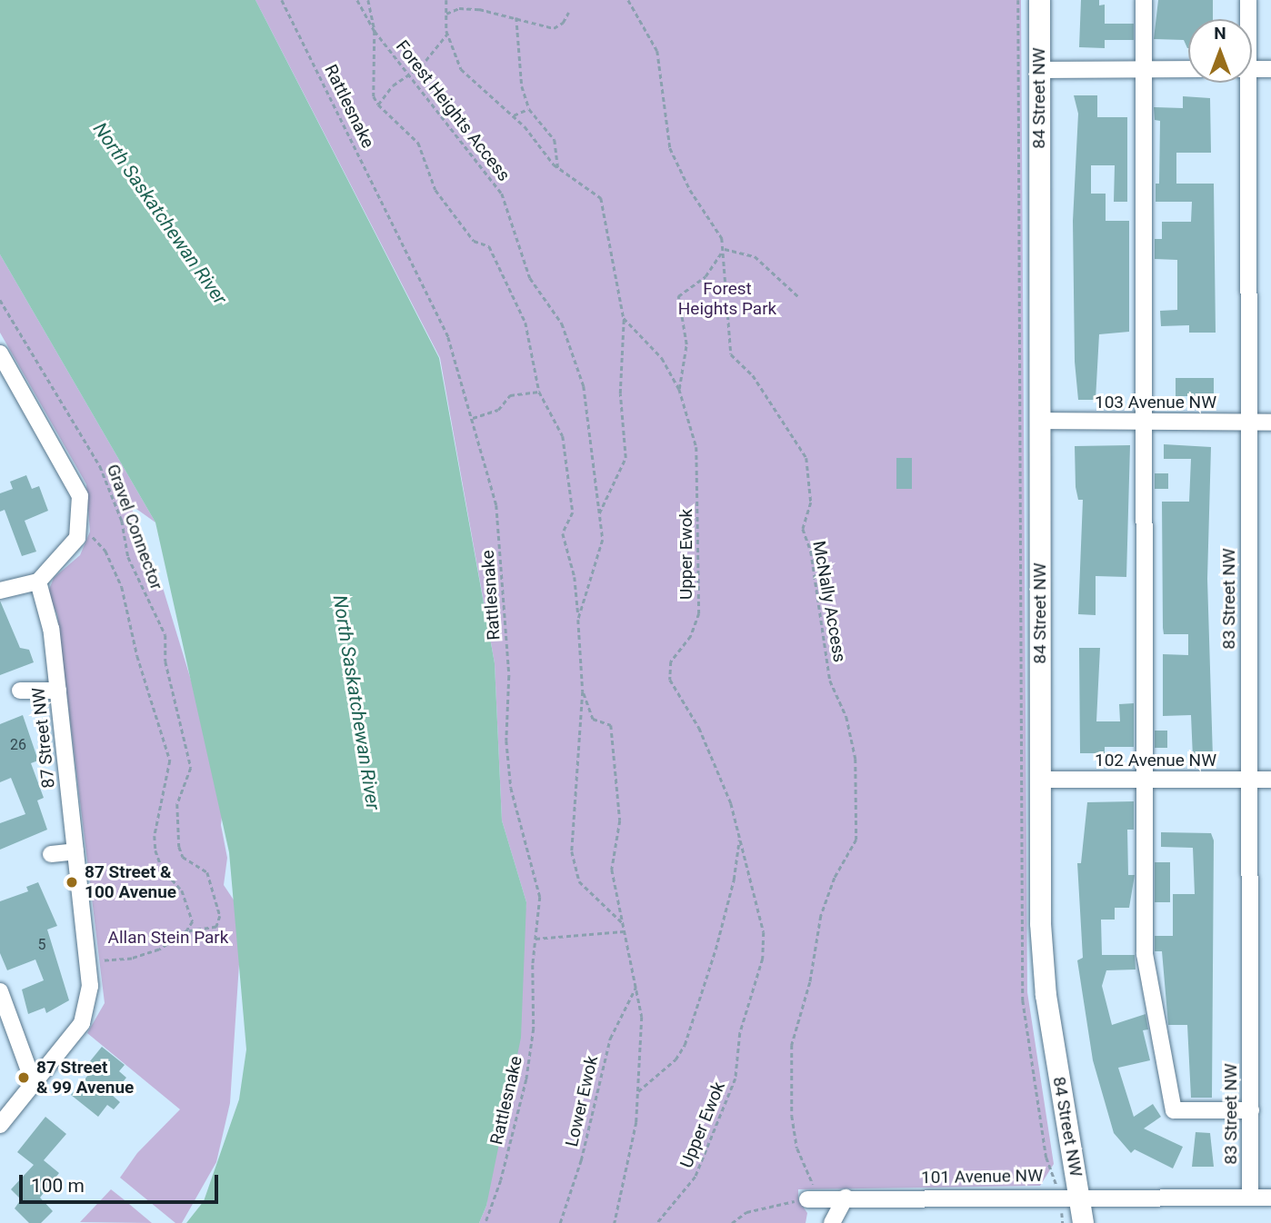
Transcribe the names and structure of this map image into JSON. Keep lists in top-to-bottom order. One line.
{"streets":{"main road":["84 Street NW"],"street":["103 Avenue NW","83 Street NW","87 Street NW","102 Avenue NW","101 Avenue NW"],"path":["Rattlesnake","Forest Heights Access","Gravel Connector","Upper Ewok","McNally Access","Lower Ewok"]},"crossings":[["84 Street NW","103 Avenue NW"],["84 Street NW","102 Avenue NW"],["84 Street NW","101 Avenue NW"],["Forest Heights Access","Lower Ewok"],["103 Avenue NW","83 Street NW"],["83 Street NW","102 Avenue NW"],["83 Street NW","101 Avenue NW"],["McNally Access","101 Avenue NW"]],"water":["North Saskatchewan River"],"parks":["Forest Heights Park","Allan Stein Park"],"places":["87 Street & 100 Avenue","87 Street & 99 Avenue"],"house_numbers":["26","5"],"scale_bar":"100 m","north":"top"}
